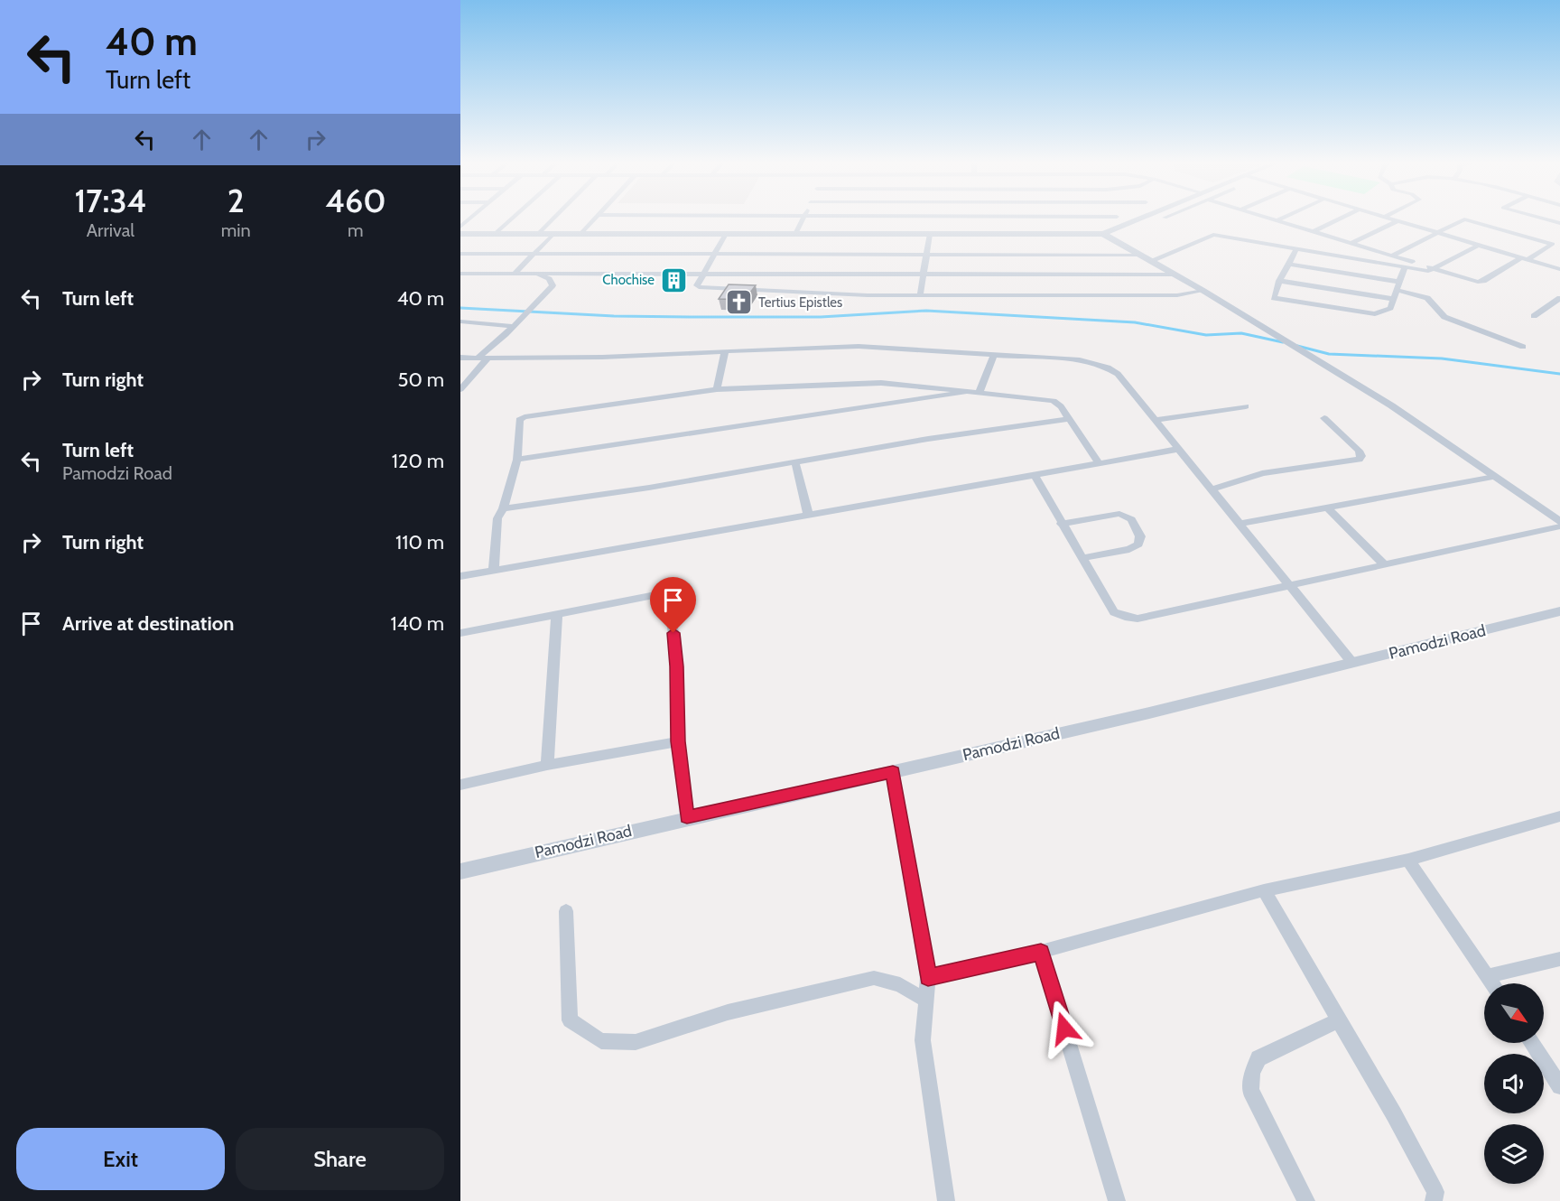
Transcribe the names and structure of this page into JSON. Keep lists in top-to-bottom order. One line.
{"streets":{"street":["Pamodzi Road"]},"places":{"building":["Chochise"],"church":["Tertius Epistles"]},"north":"bottom right","page":{"turn":["40 m","Turn left"],"eta":["17:34","Arrival","2","min","460","m"],"list":[{"name":"Turn left","value":"40 m"},{"name":"Turn right","value":"50 m"},{"name":"Turn left","note":"Pamodzi Road","value":"120 m"},{"name":"Turn right","value":"110 m"},{"name":"Arrive at destination","value":"140 m"}],"buttons":["Exit","Share"]}}
